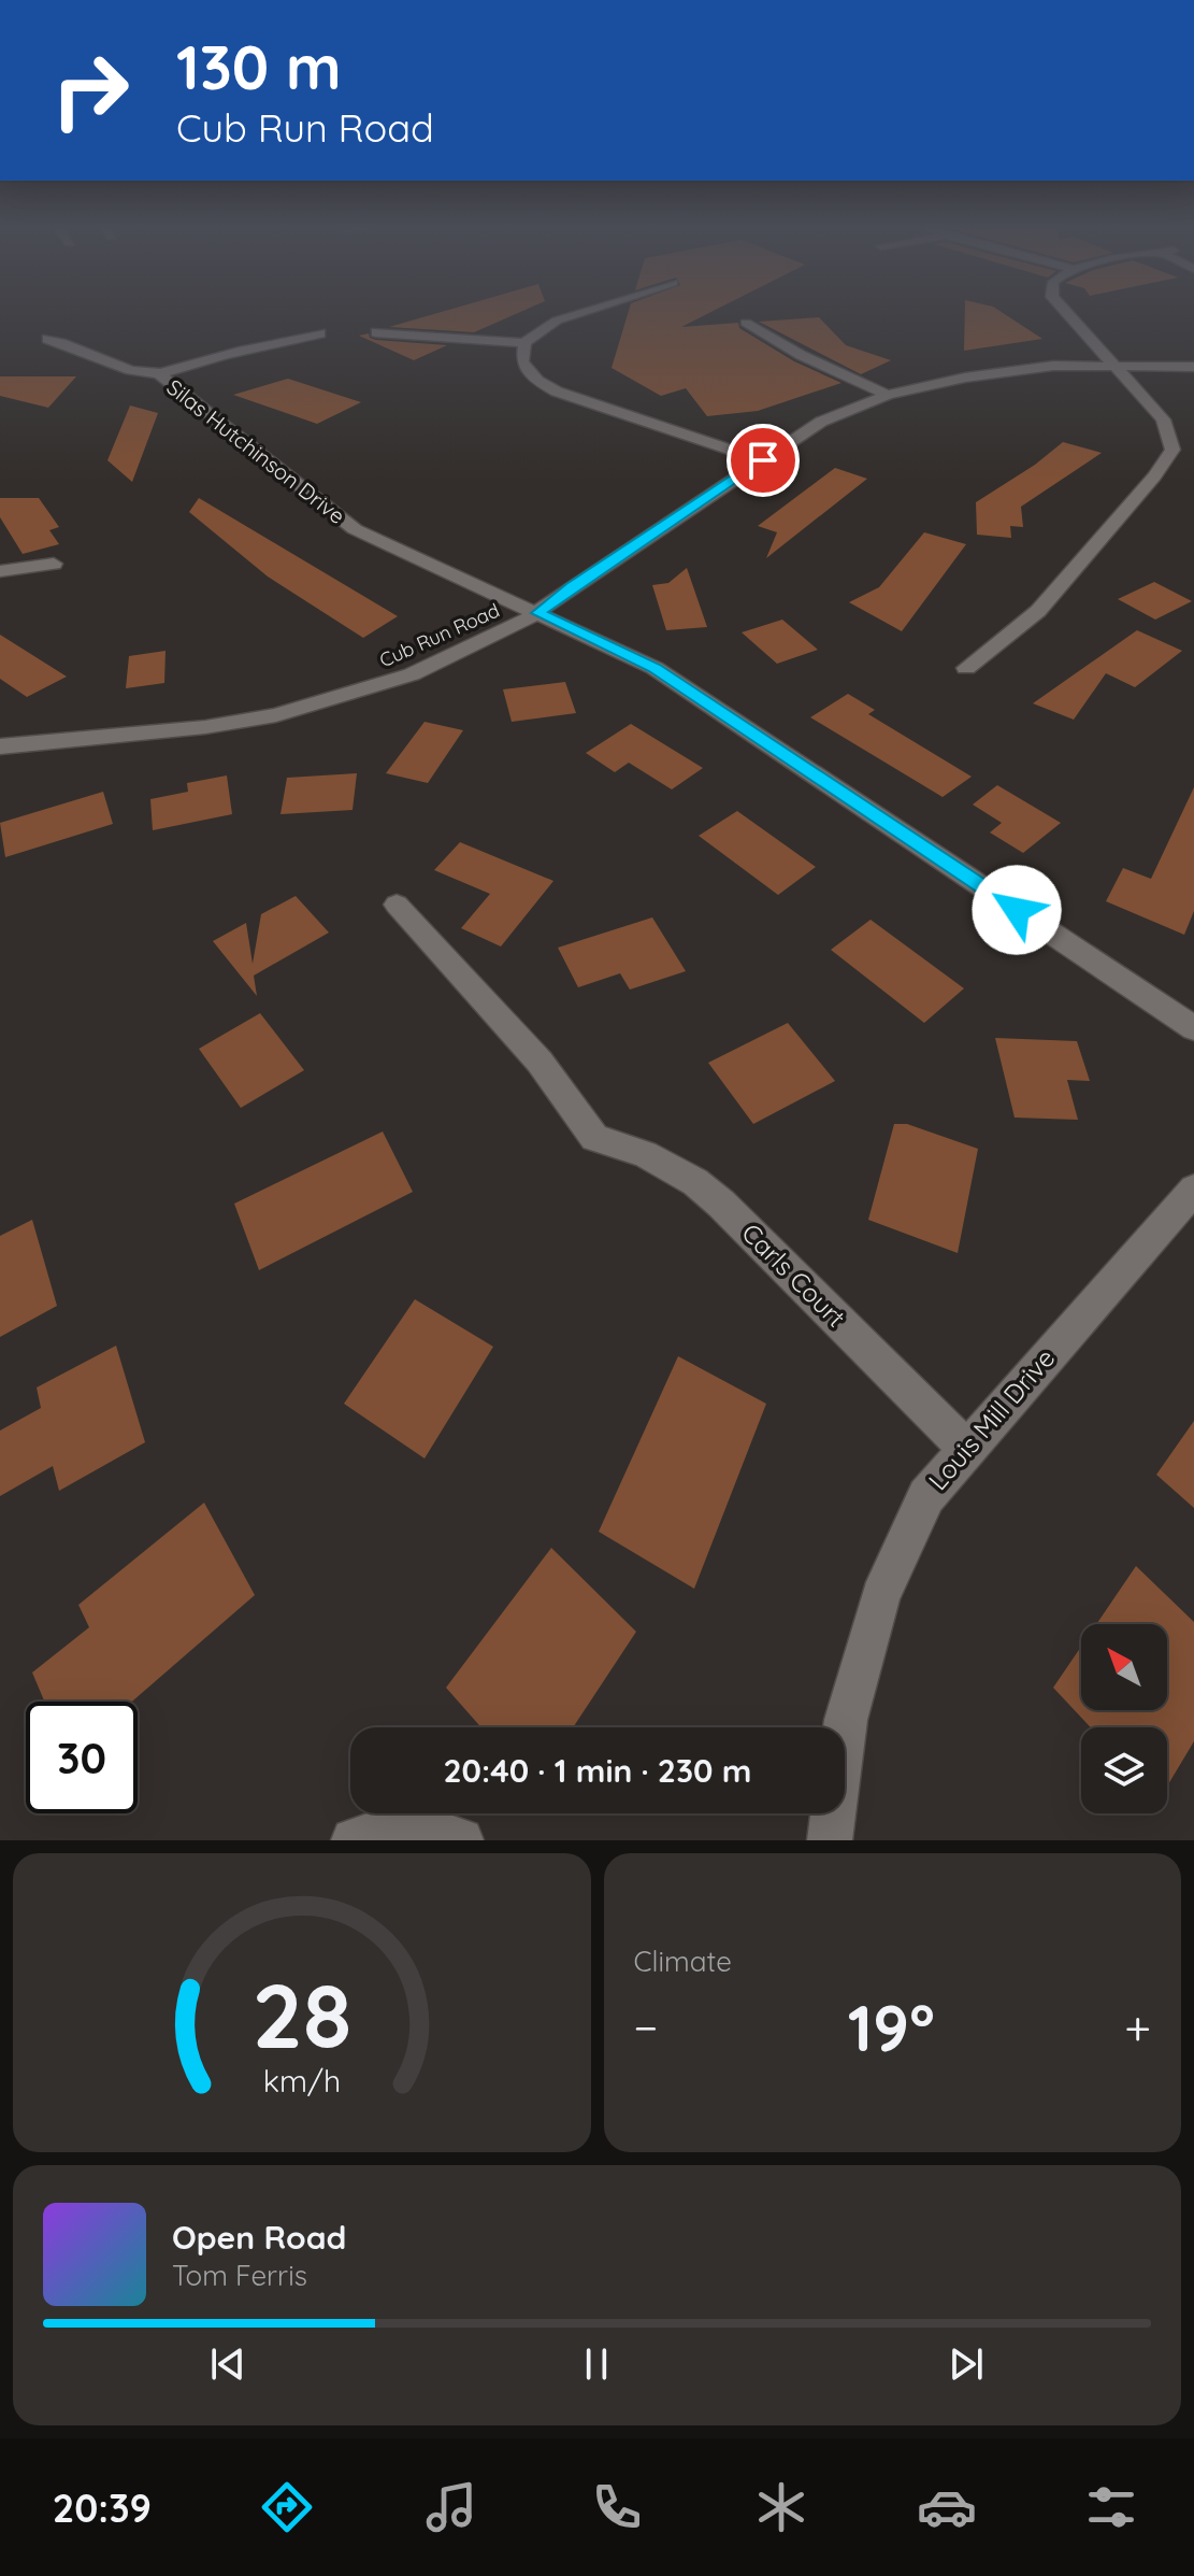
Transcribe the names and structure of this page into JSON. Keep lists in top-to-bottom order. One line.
{"streets":{"street":["Silas Hutchinson Drive","Cub Run Road","Carls Court","Louis Mill Drive"]},"crossings":[["Silas Hutchinson Drive","Cub Run Road"],["Carls Court","Louis Mill Drive"]],"north":"top left","page":{"turn":["130 m","Cub Run Road"],"limit":"30","trip":"20:40 · 1 min · 230 m","tile":"Climate","heat":["−","19°","+"],"song":["Open Road","Tom Ferris"],"tabs":"20:39","gauge":["28","km/h"]}}
